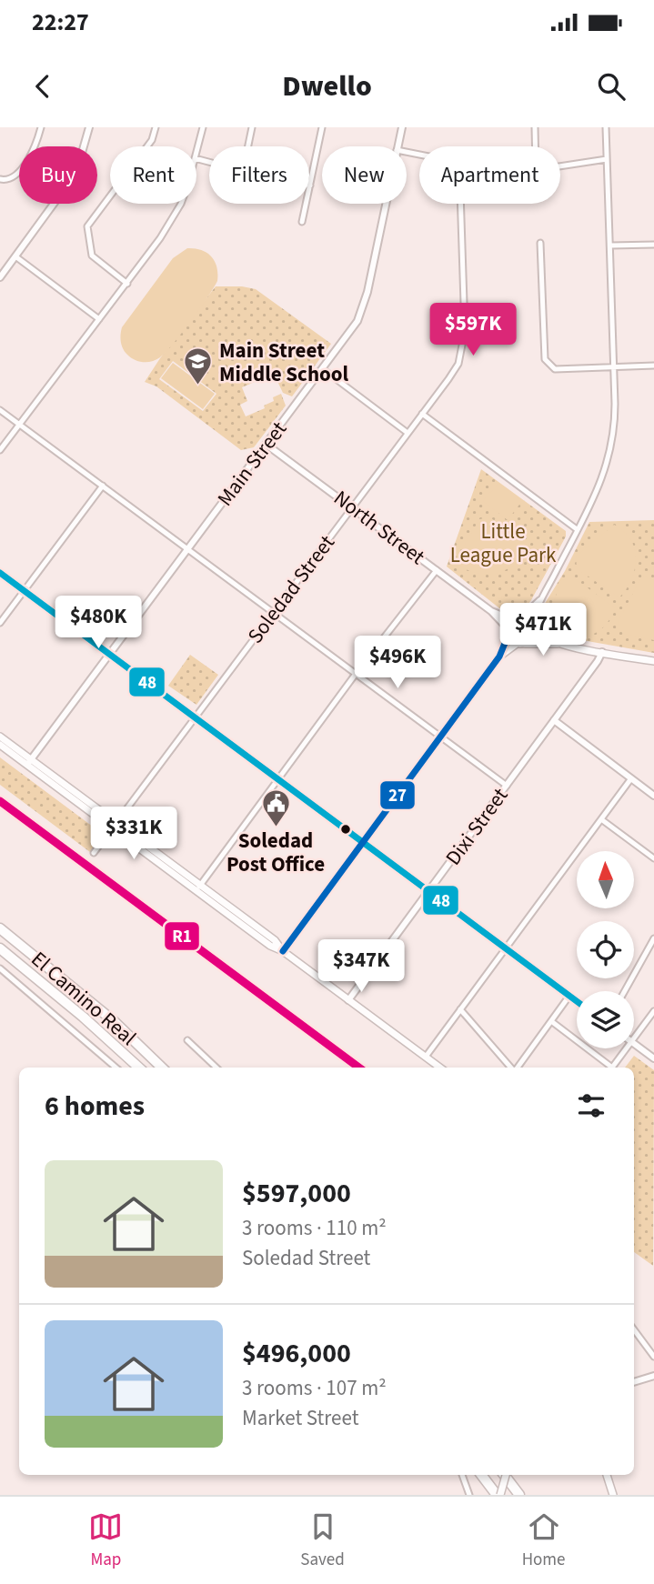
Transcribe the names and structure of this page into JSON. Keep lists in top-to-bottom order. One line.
{"streets":{"highway":["El Camino Real"],"street":["Main Street","North Street","Soledad Street","Dixi Street"]},"crossings":[["Main Street","North Street"],["North Street","Soledad Street"]],"parks":["Little League Park"],"places":{"school or university":["Main Street Middle School"],"public building":["Soledad Post Office"]},"lines":["transit line 48","transit line 27","transit line R1"],"north":"top","page":{"status":"22:27","header":"Dwello","chip":["Buy","Rent","Filters","New","Apartment"],"price":["$597K","$480K","$471K","$496K","$331K","$347K"],"heading":"6 homes","list":[{"name":"$597,000","note":"3 rooms · 110 m² · Soledad Street"},{"name":"$496,000","note":"3 rooms · 107 m² · Market Street"}],"tabs":["Map","Saved","Home"]}}
